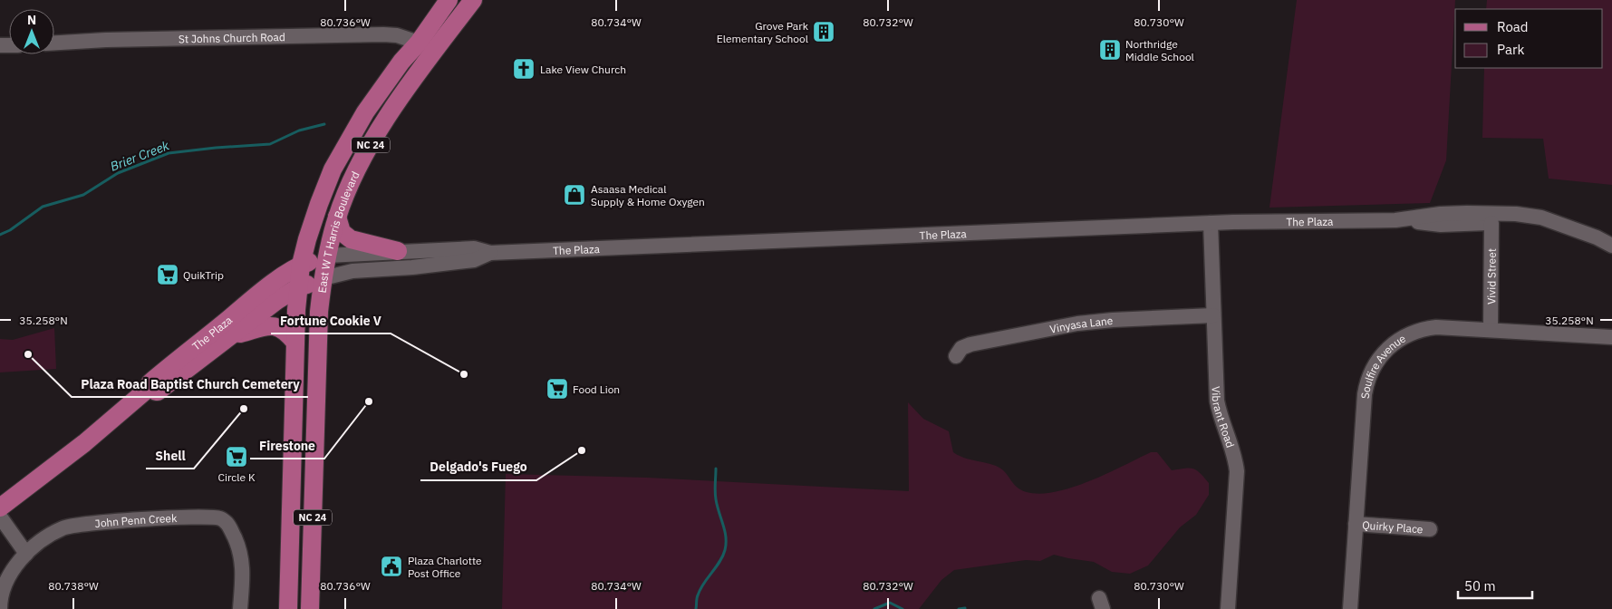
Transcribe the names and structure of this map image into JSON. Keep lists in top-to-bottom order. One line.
{"streets":{"main road":["NC 24","The Plaza","East W T Harris Boulevard"],"street":["St Johns Church Road","Vivid Street","Vinyasa Lane","Soulfire Avenue","Vibrant Road","John Penn Creek","Quirky Place"]},"crossings":[["St Johns Church Road","East W T Harris Boulevard"],["The Plaza","East W T Harris Boulevard"],["The Plaza","Vivid Street"],["The Plaza","Vibrant Road"],["Vivid Street","Soulfire Avenue"],["Vinyasa Lane","Vibrant Road"],["Soulfire Avenue","Quirky Place"]],"water":["Brier Creek"],"places":{"building":["Grove Park Elementary School","Northridge Middle School"],"church":["Lake View Church"],"shop":["Asaasa Medical Supply & Home Oxygen"],"supermarket":["QuikTrip","Food Lion","Circle K"],"other":["Plaza Road Baptist Church Cemetery","Fortune Cookie V","Firestone","Shell","Delgado's Fuego"],"public building":["Plaza Charlotte Post Office"]},"legend":["Road","Park"],"scale_bar":"50 m","north":"top","coordinates":["80.736°W","80.734°W","80.732°W","80.730°W","35.258°N","80.738°W"]}
